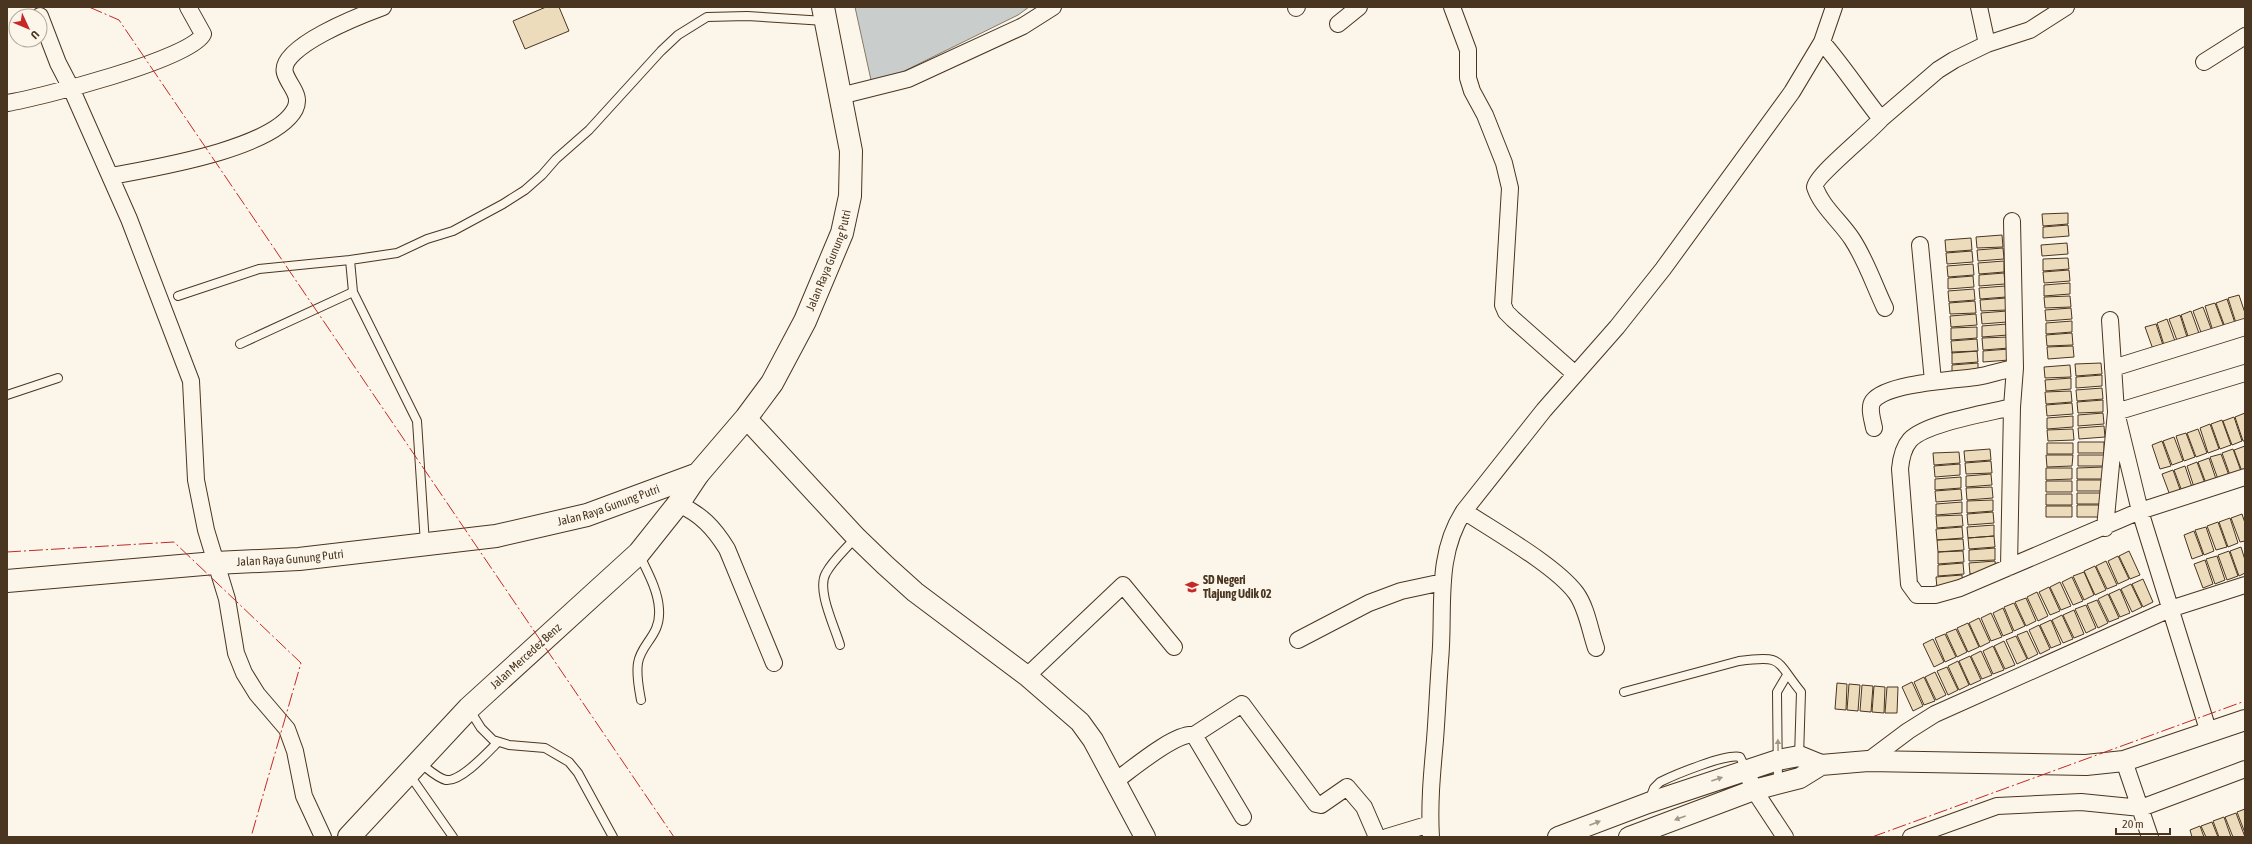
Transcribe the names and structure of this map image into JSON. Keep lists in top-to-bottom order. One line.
{"streets":{"main road":["Jalan Raya Gunung Putri","Jalan Mercedez Benz"]},"crossings":[["Jalan Raya Gunung Putri","Jalan Mercedez Benz"]],"places":{"school or university":["SD Negeri Tlajung Udik 02"]},"scale_bar":"20 m","north":"bottom right"}
